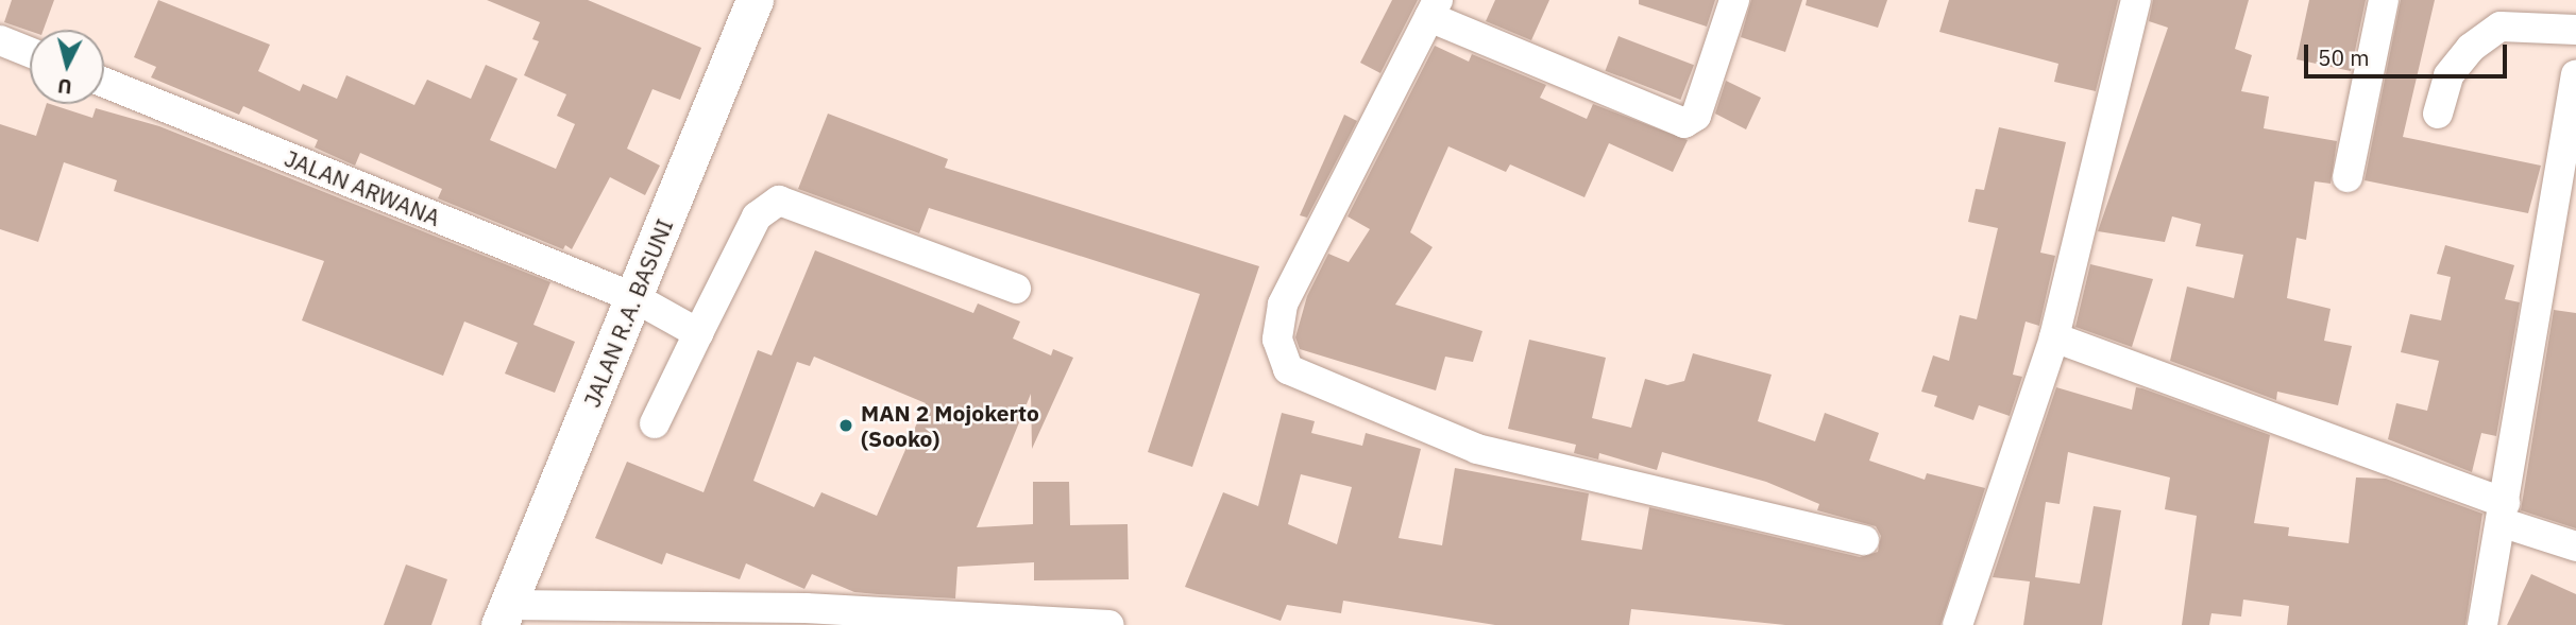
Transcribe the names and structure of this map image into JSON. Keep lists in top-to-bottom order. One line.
{"streets":{"main road":["JALAN R.A. BASUNI"],"street":["JALAN ARWANA"]},"crossings":[["JALAN ARWANA","JALAN R.A. BASUNI"]],"places":["MAN 2 Mojokerto (Sooko)"],"scale_bar":"50 m","north":"bottom"}
